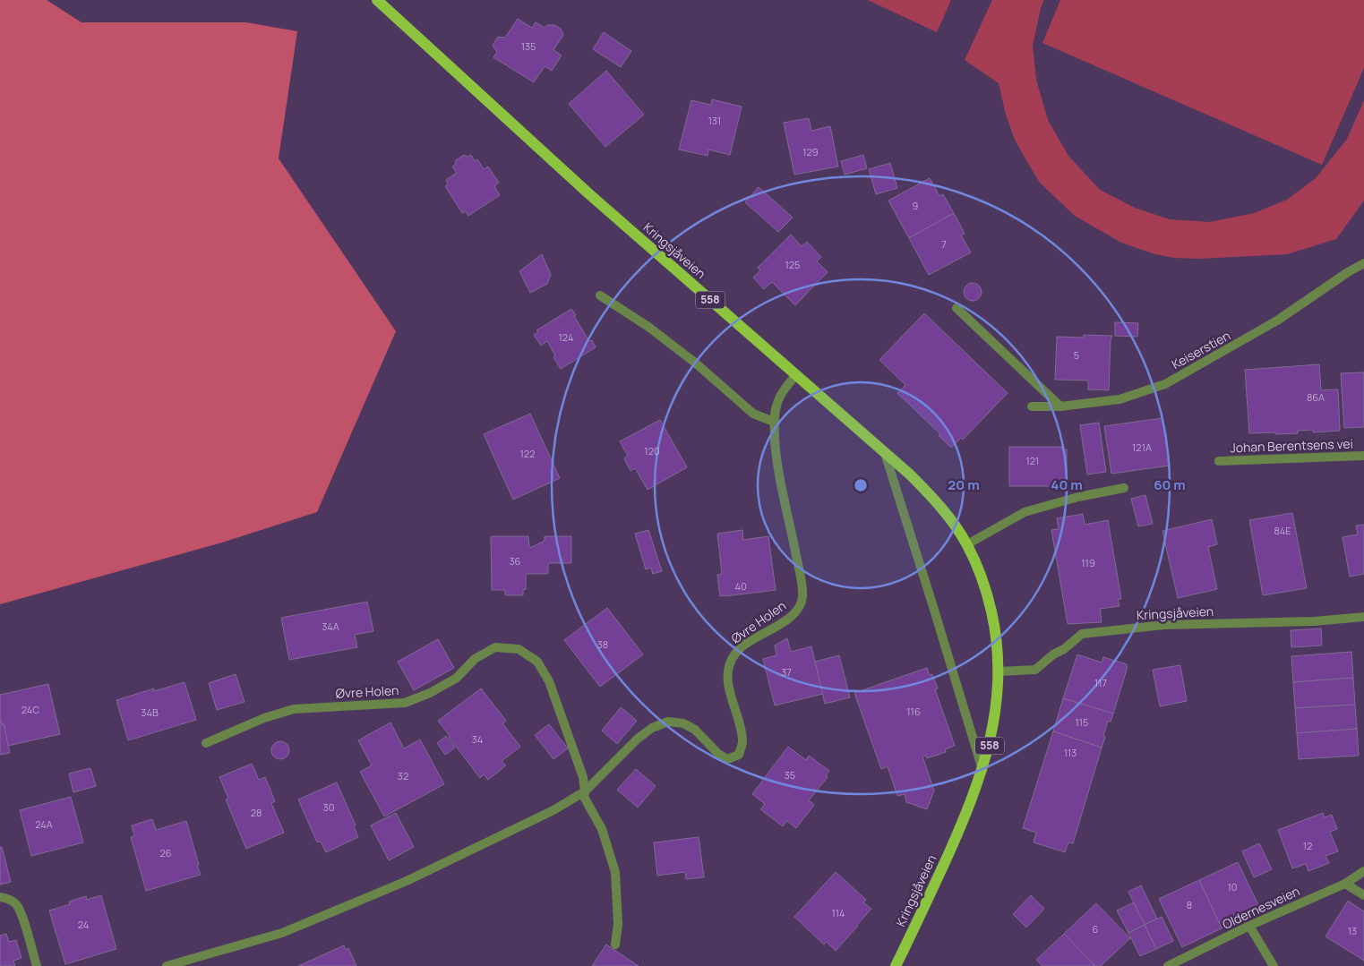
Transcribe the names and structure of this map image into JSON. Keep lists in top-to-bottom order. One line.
{"streets":{"main road":["Kringsjåveien","558"],"street":["Keiserstien","Johan Berentsens vei","Øvre Holen","Oldernesveien"]},"crossings":[["Kringsjåveien","Øvre Holen"]],"house_numbers":["135","131","129","9","7","125","124","5","86A","121A","120","122","121","84E","36","119","40","34A","38","37","117","24C","116","34B","115","34","113","35","32","30","28","24A","12","26","10","8","114","24","6","13"],"rings":["20 m","40 m","60 m"]}
